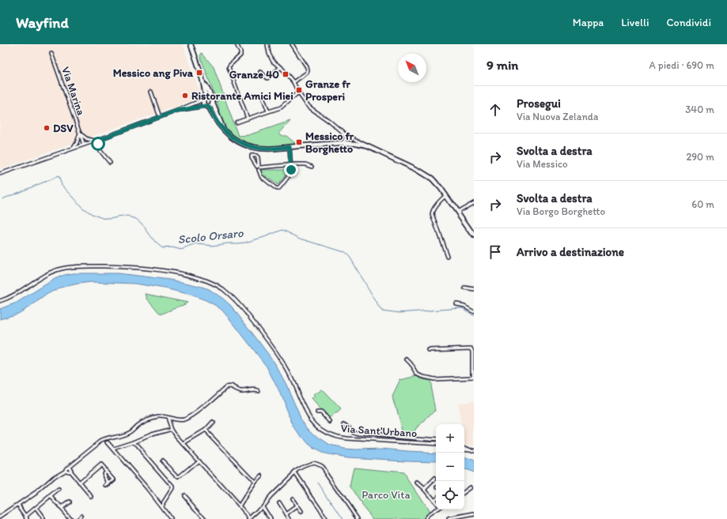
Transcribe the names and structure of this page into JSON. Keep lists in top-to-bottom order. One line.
{"streets":{"street":["Via Marina","Via Sant'Urbano"]},"water":["Scolo Orsaro"],"parks":["Parco Vita"],"places":{"transit":["Messico ang Piva","Granze 40","Granze fr Prosperi","Messico fr Borghetto"],"other":["Ristorante Amici Miei","DSV"]},"north":"top left","page":{"header":"Wayfind","nav":["Mappa","Livelli","Condividi"],"heading":["9 min","A piedi · 690 m"],"list":[["Prosegui","Via Nuova Zelanda","340 m"],["Svolta a destra","Via Messico","290 m"],["Svolta a destra","Via Borgo Borghetto","60 m"],"Arrivo a destinazione"],"map_buttons":["+","−"]}}
